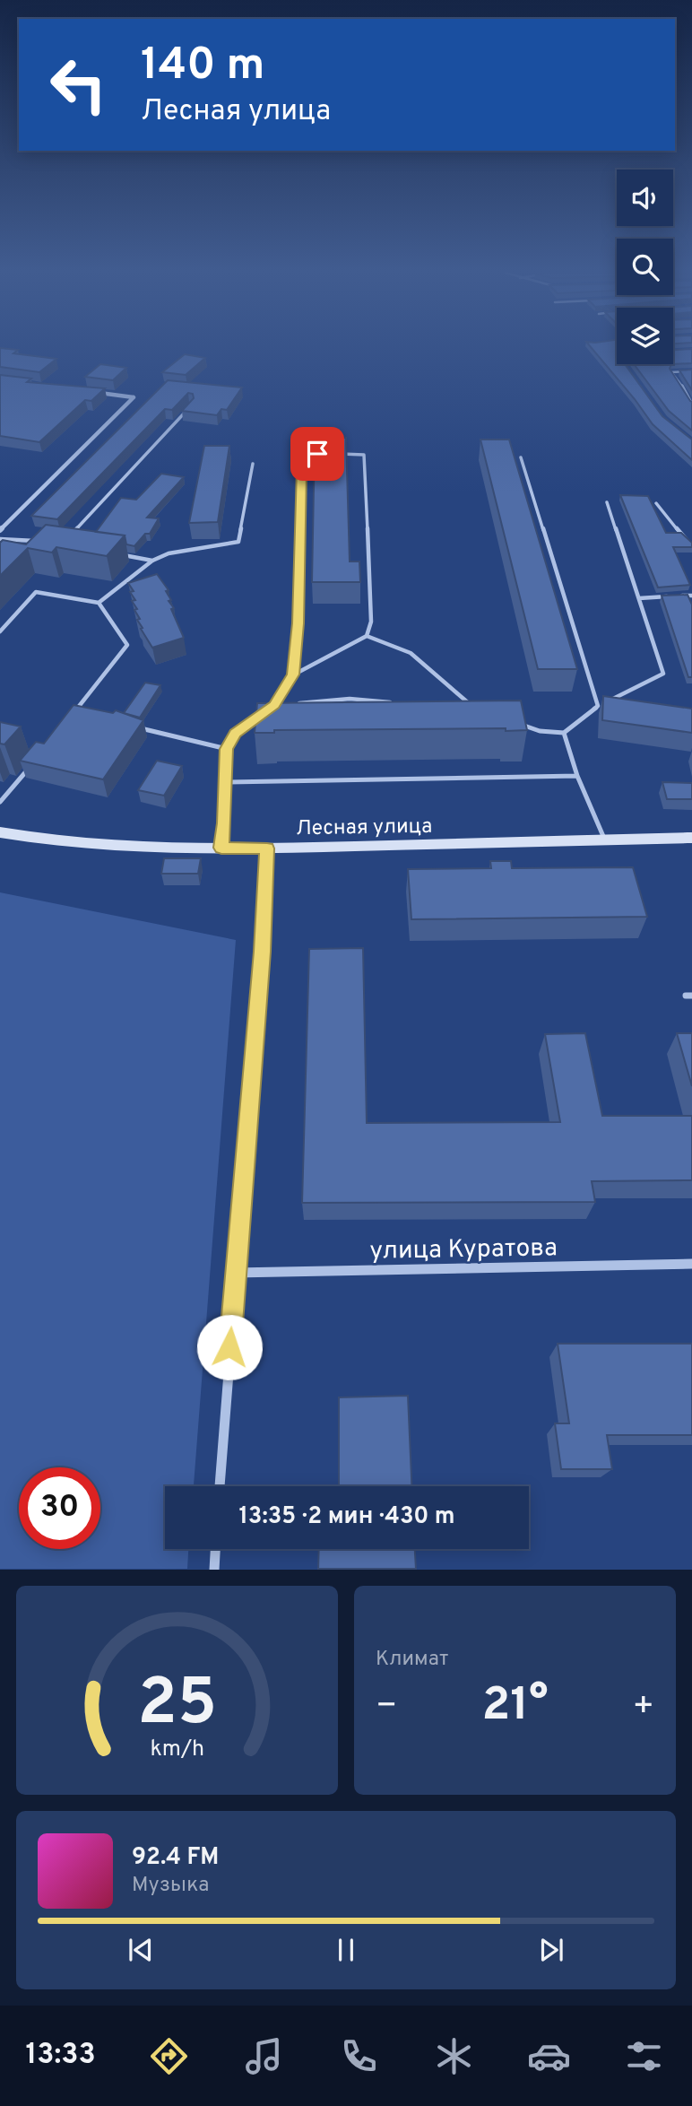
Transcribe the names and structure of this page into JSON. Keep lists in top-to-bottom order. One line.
{"streets":{"main road":["Лесная улица"],"street":["улица Куратова"]},"page":{"turn":["140 m","Лесная улица"],"limit":"30","trip":"13:35 · 2 мин · 430 m","tile":"Климат","heat":["−","21°","+"],"song":["92.4 FM","Музыка"],"tabs":"13:33","gauge":["25","km/h"]}}
